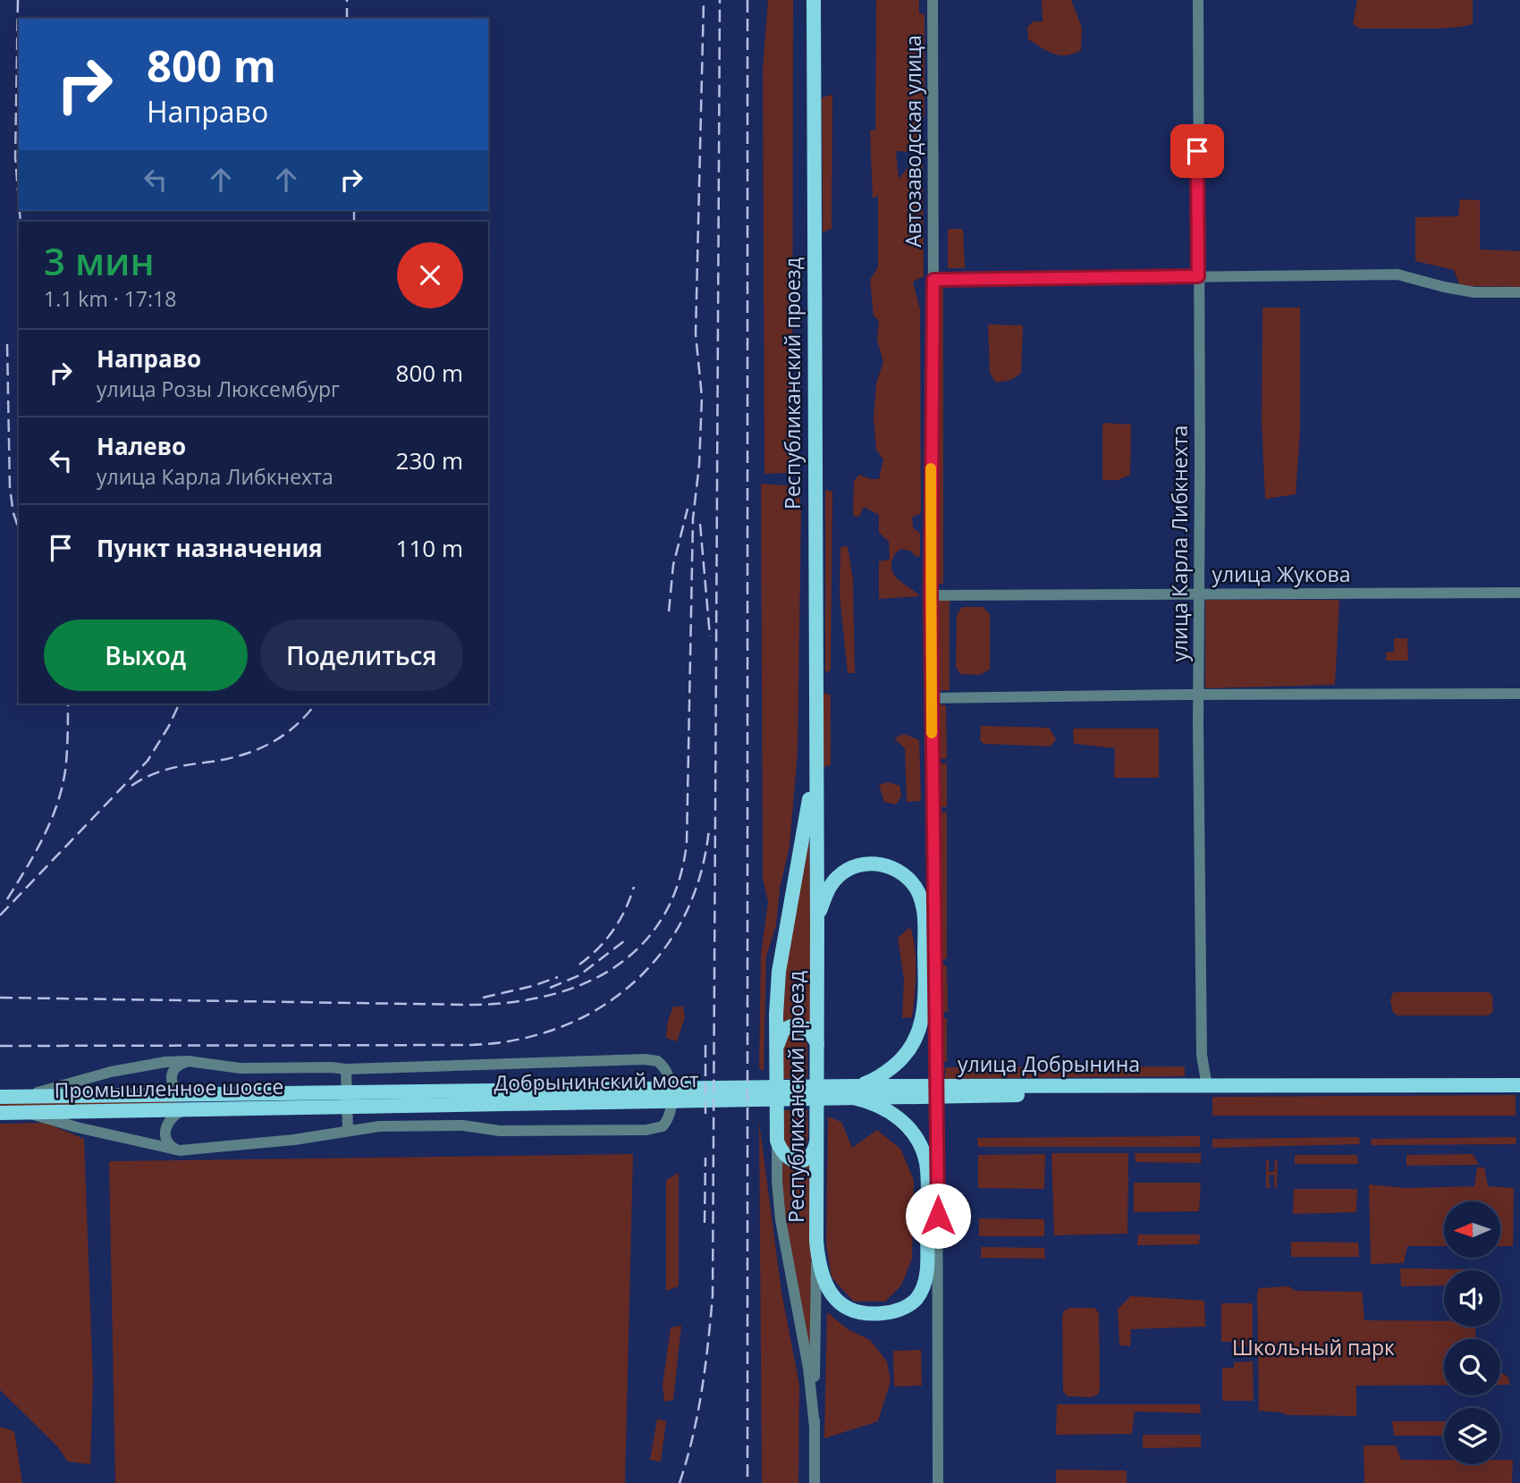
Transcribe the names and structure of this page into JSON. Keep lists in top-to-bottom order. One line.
{"streets":{"main road":["Республиканский проезд","улица Добрынина","Добрынинский мост","Промышленное шоссе"],"street":["Автозаводская улица","улица Карла Либкнехта","улица Жукова"]},"crossings":[["Автозаводская улица","улица Жукова"],["улица Карла Либкнехта","улица Жукова"],["улица Карла Либкнехта","улица Добрынина"],["улица Добрынина","Добрынинский мост"],["Добрынинский мост","Промышленное шоссе"]],"parks":["Школьный парк"],"north":"left","page":{"turn":["800 m","Направо"],"heading":["3 мин","1.1 km · 17:18"],"list":[{"name":"Направо","note":"улица Розы Люксембург","value":"800 m"},{"name":"Налево","note":"улица Карла Либкнехта","value":"230 m"},{"name":"Пункт назначения","value":"110 m"}],"buttons":["Выход","Поделиться"]}}
